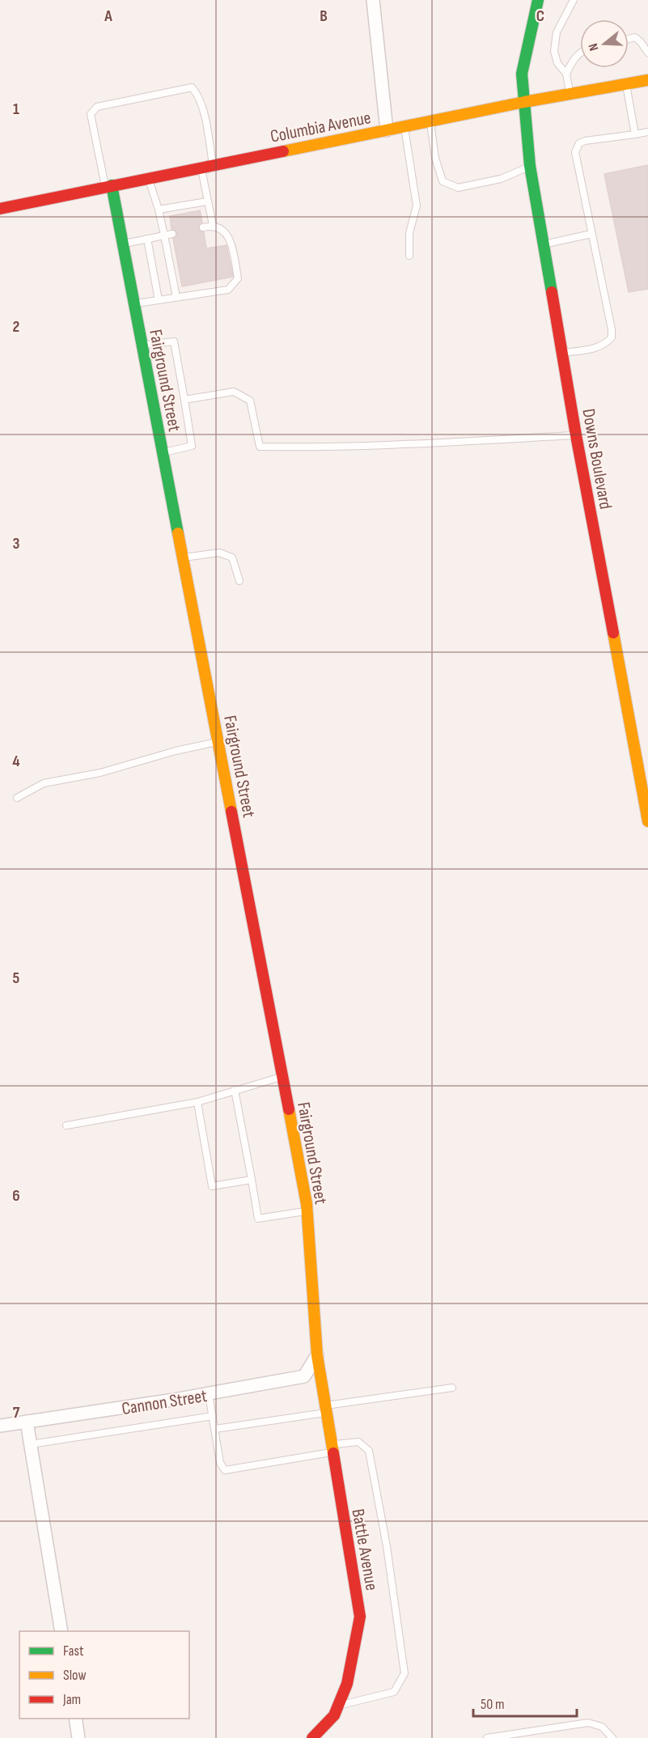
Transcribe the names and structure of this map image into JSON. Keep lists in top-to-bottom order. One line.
{"streets":{"street":["Columbia Avenue","Fairground Street","Downs Boulevard","Cannon Street","Battle Avenue"]},"crossings":[["Columbia Avenue","Fairground Street"],["Columbia Avenue","Downs Boulevard"],["Fairground Street","Cannon Street"],["Fairground Street","Battle Avenue"],["Cannon Street","Battle Avenue"]],"legend":["Fast","Slow","Jam"],"scale_bar":"50 m","north":"left","grid":{"columns":["A","B","C"],"rows":["1","2","3","4","5","6","7"]}}
